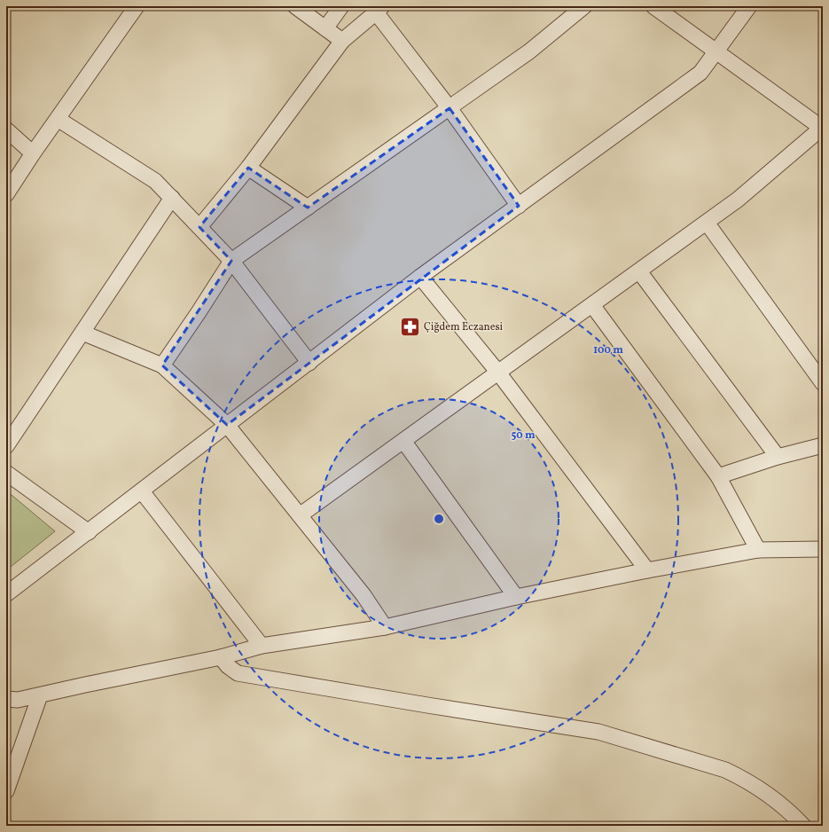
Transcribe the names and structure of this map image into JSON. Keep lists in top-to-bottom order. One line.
{"places":{"pharmacy":["Çiğdem Eczanesi"]},"rings":["100 m","50 m"]}
